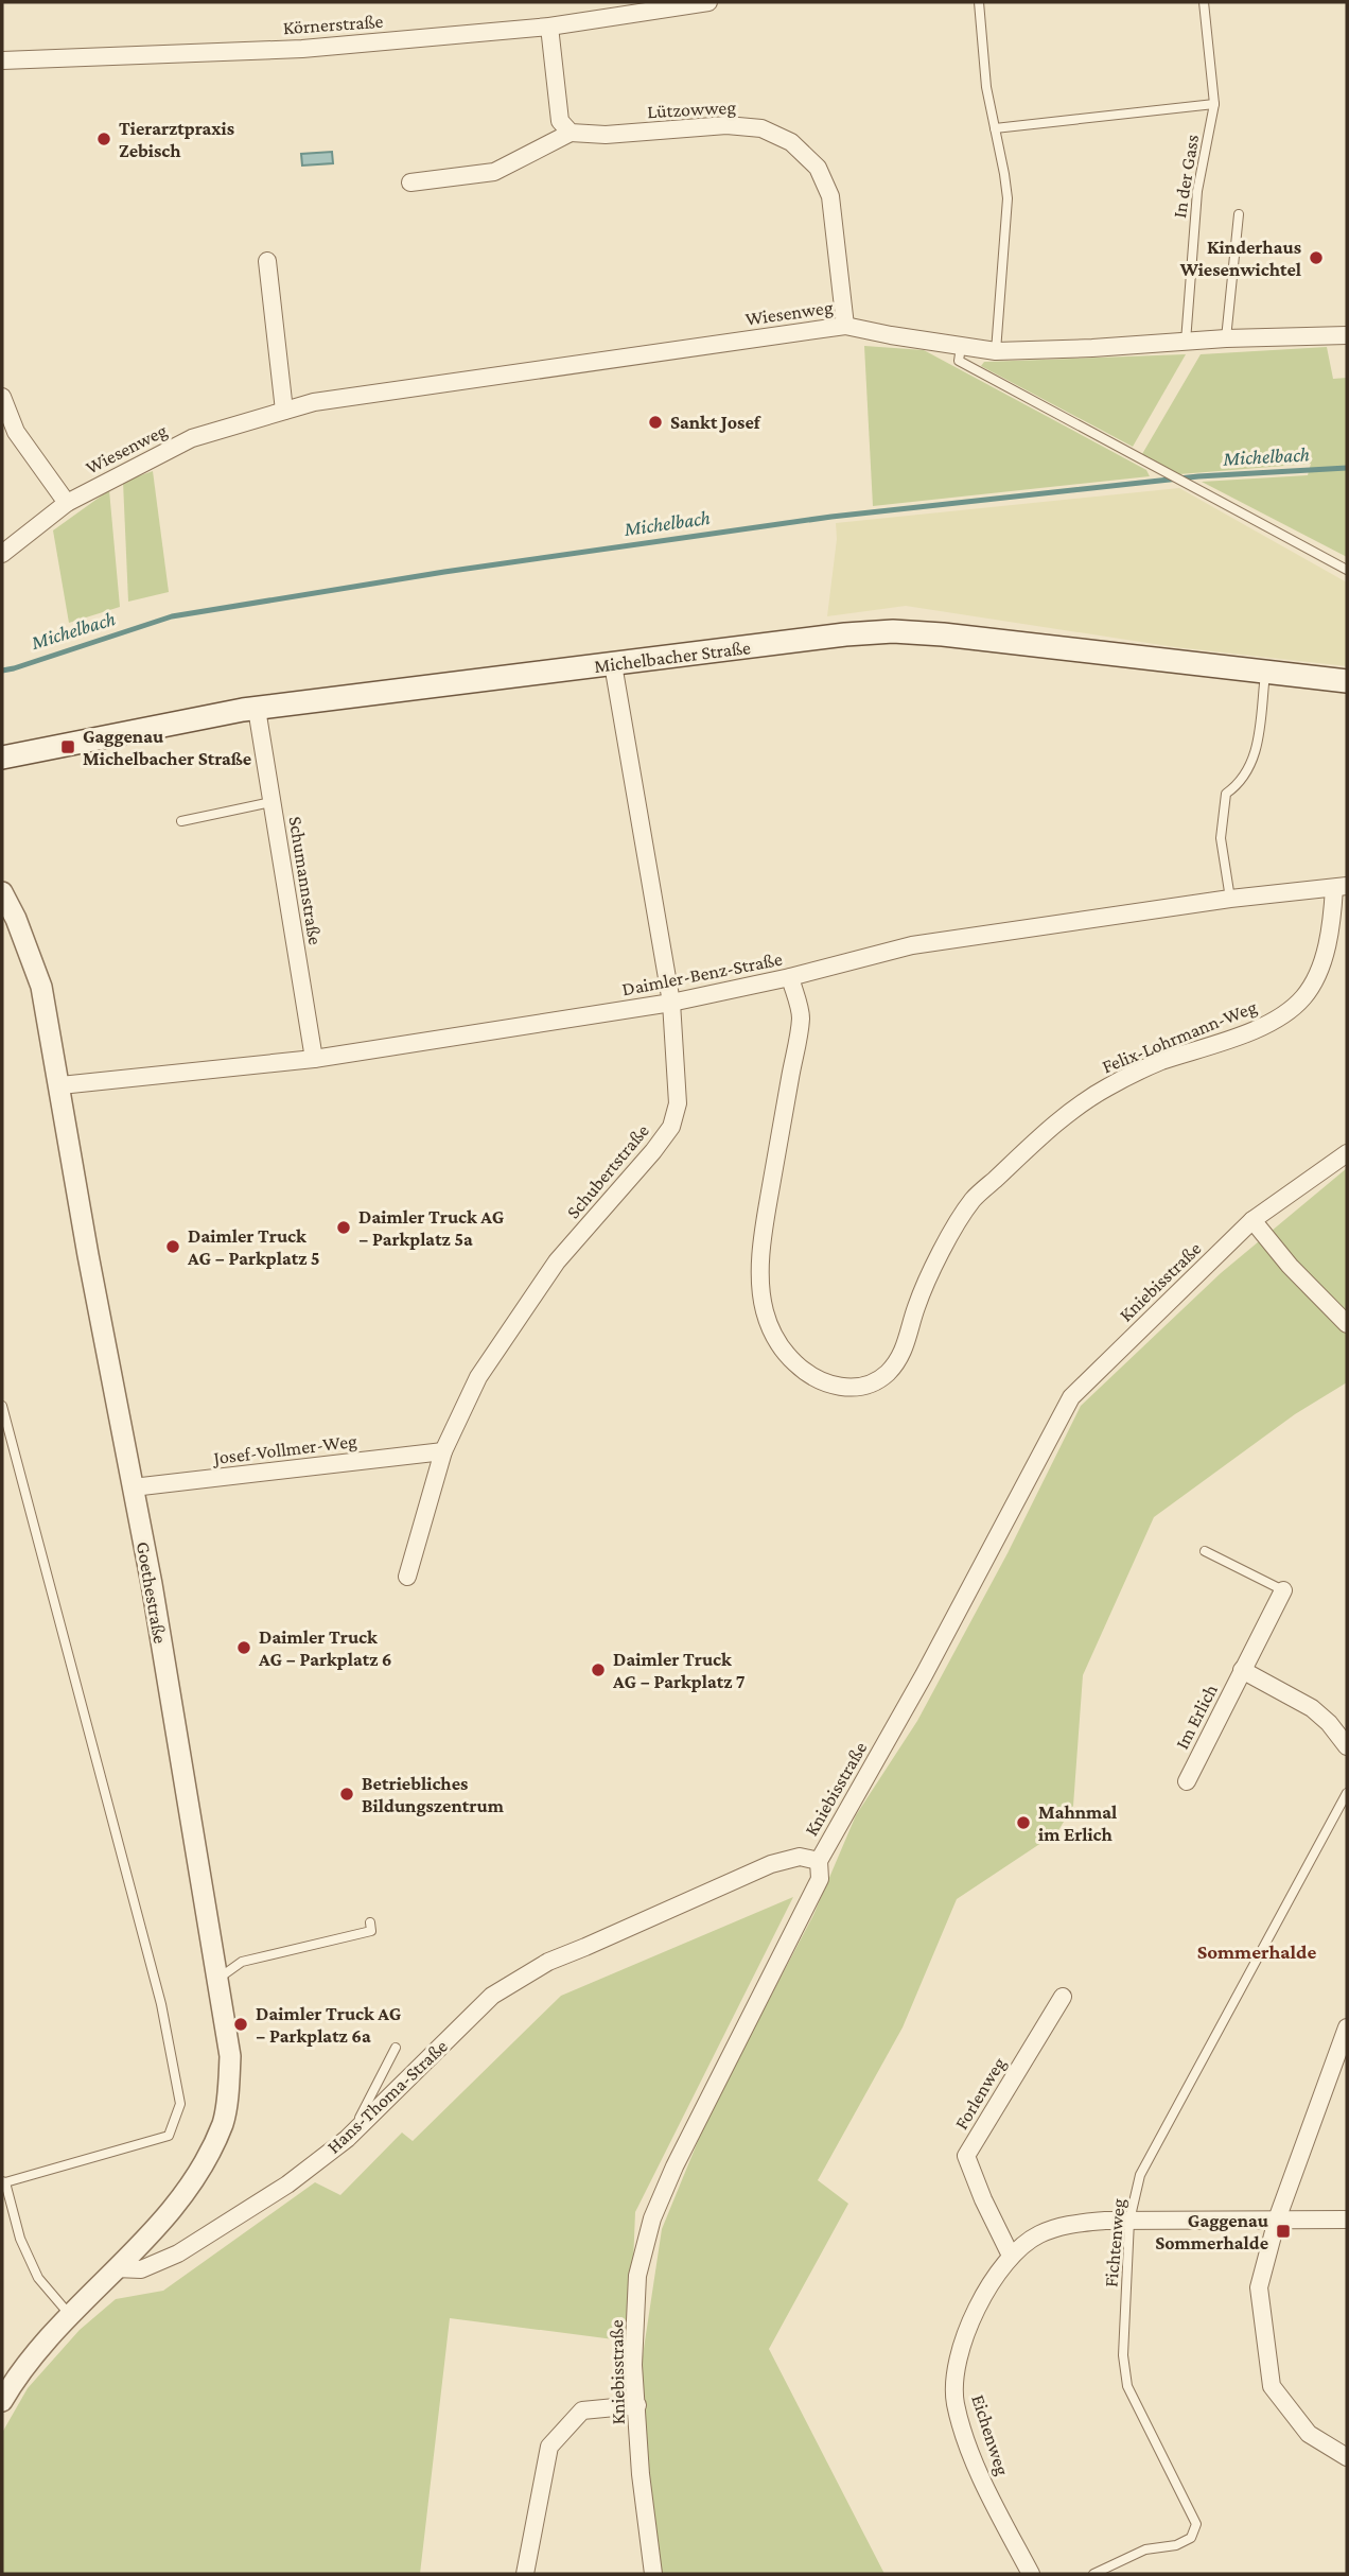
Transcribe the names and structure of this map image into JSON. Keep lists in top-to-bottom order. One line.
{"streets":{"main road":["Michelbacher Straße"],"street":["Körnerstraße","Lützowweg","Wiesenweg","Schumannstraße","Daimler-Benz-Straße","Felix-Lohrmann-Weg","Schubertstraße","Kniebisstraße","Josef-Vollmer-Weg","Goethestraße","Im Erlich","Forlenweg","Hans-Thoma-Straße","Eichenweg"],"lane":["In der Gass","Fichtenweg"]},"crossings":[["Lützowweg","Wiesenweg"],["In der Gass","Wiesenweg"],["Michelbacher Straße","Schumannstraße"],["Michelbacher Straße","Schubertstraße"],["Schumannstraße","Daimler-Benz-Straße"],["Daimler-Benz-Straße","Felix-Lohrmann-Weg"],["Daimler-Benz-Straße","Schubertstraße"],["Daimler-Benz-Straße","Goethestraße"],["Schubertstraße","Josef-Vollmer-Weg"],["Kniebisstraße","Hans-Thoma-Straße"],["Josef-Vollmer-Weg","Goethestraße"],["Goethestraße","Hans-Thoma-Straße"],["Forlenweg","Eichenweg"],["Fichtenweg","Eichenweg"]],"districts":["Sommerhalde"],"water":["Michelbach"],"places":{"other":["Tierarztpraxis Zebisch","Kinderhaus Wiesenwichtel","Sankt Josef","Daimler Truck AG − Parkplatz 5a","Daimler Truck AG − Parkplatz 5","Daimler Truck AG − Parkplatz 6","Daimler Truck AG − Parkplatz 7","Betriebliches Bildungszentrum","Mahnmal im Erlich","Daimler Truck AG − Parkplatz 6a"],"transit":["Gaggenau Michelbacher Straße","Gaggenau Sommerhalde"]}}
